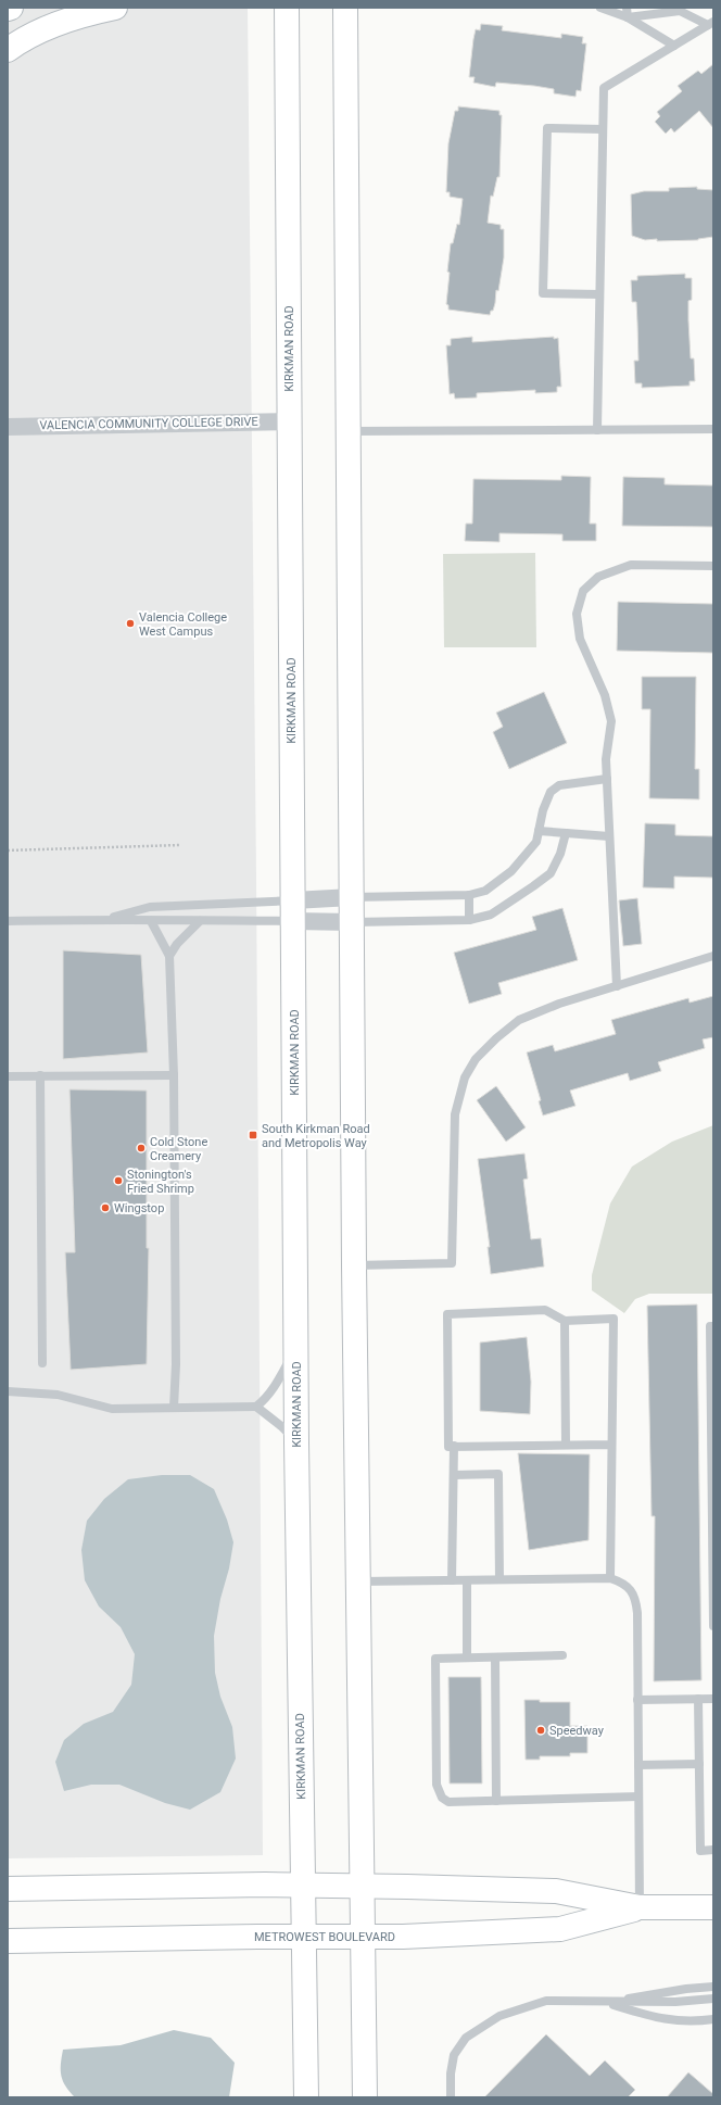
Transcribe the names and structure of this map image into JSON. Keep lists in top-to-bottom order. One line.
{"streets":{"main road":["KIRKMAN ROAD","METROWEST BOULEVARD"],"street":["VALENCIA COMMUNITY COLLEGE DRIVE"]},"crossings":[["KIRKMAN ROAD","VALENCIA COMMUNITY COLLEGE DRIVE"],["KIRKMAN ROAD","METROWEST BOULEVARD"]],"places":{"other":["Valencia College West Campus","Cold Stone Creamery","Stonington's Fried Shrimp","Wingstop","Speedway"],"transit":["South Kirkman Road and Metropolis Way"]}}
